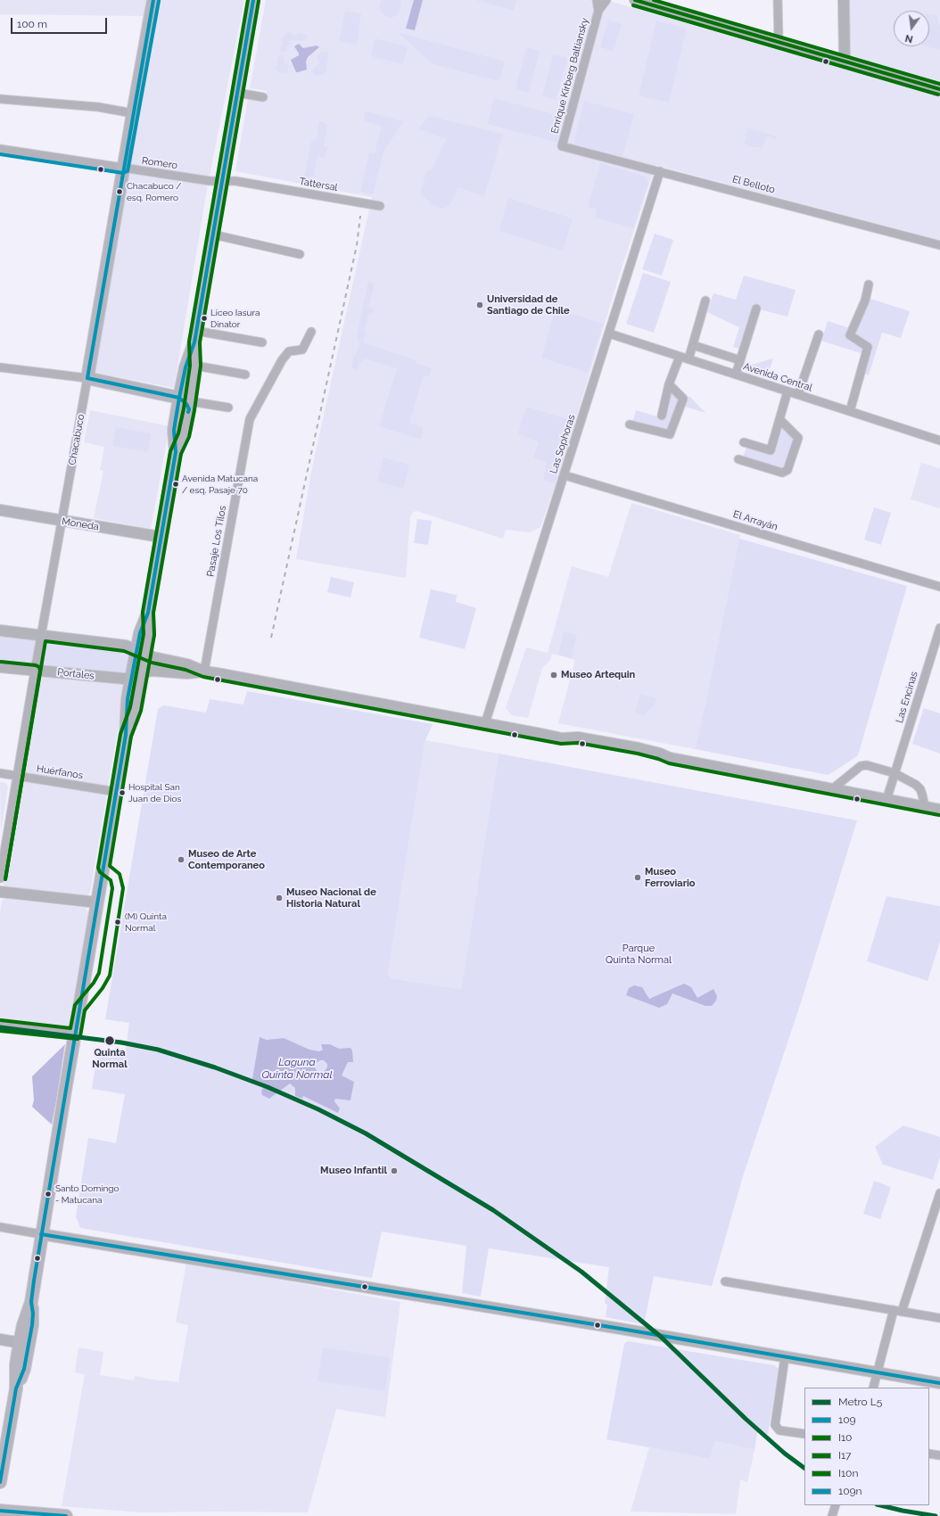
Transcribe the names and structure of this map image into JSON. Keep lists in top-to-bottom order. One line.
{"streets":{"main road":["Chacabuco","Moneda","Portales"],"street":["Enrique Kirberg Baltiansky","Romero","Tattersal","El Belloto","Avenida Central","Las Sophoras","El Arrayán","Pasaje Los Tilos","Las Encinas","Huérfanos"]},"crossings":[["Enrique Kirberg Baltiansky","El Belloto"],["Romero","Tattersal"],["Romero","Chacabuco"],["El Belloto","Las Sophoras"],["Avenida Central","Las Sophoras"],["Chacabuco","Moneda"],["Chacabuco","Portales"],["Chacabuco","Huérfanos"],["Las Sophoras","El Arrayán"]],"water":["Laguna Quinta Normal"],"parks":["Parque Quinta Normal"],"places":["Chacabuco / esq. Romero","Universidad de Santiago de Chile","Liceo Iasura Dinator","Avenida Matucana / esq. Pasaje 70","Museo Artequin","Hospital San Juan de Dios","Museo de Arte Contemporaneo","Museo Ferroviario","Museo Nacional de Historia Natural","(M) Quinta Normal","Quinta Normal","Museo Infantil","Santo Domingo - Matucana"],"lines":["transit line 109","transit line I17","transit line I10n","transit line I10","transit line 109n","metro line L5"],"legend":["Metro L5","109","I10","I17","I10n","109n"],"scale_bar":"100 m","north":"bottom"}
